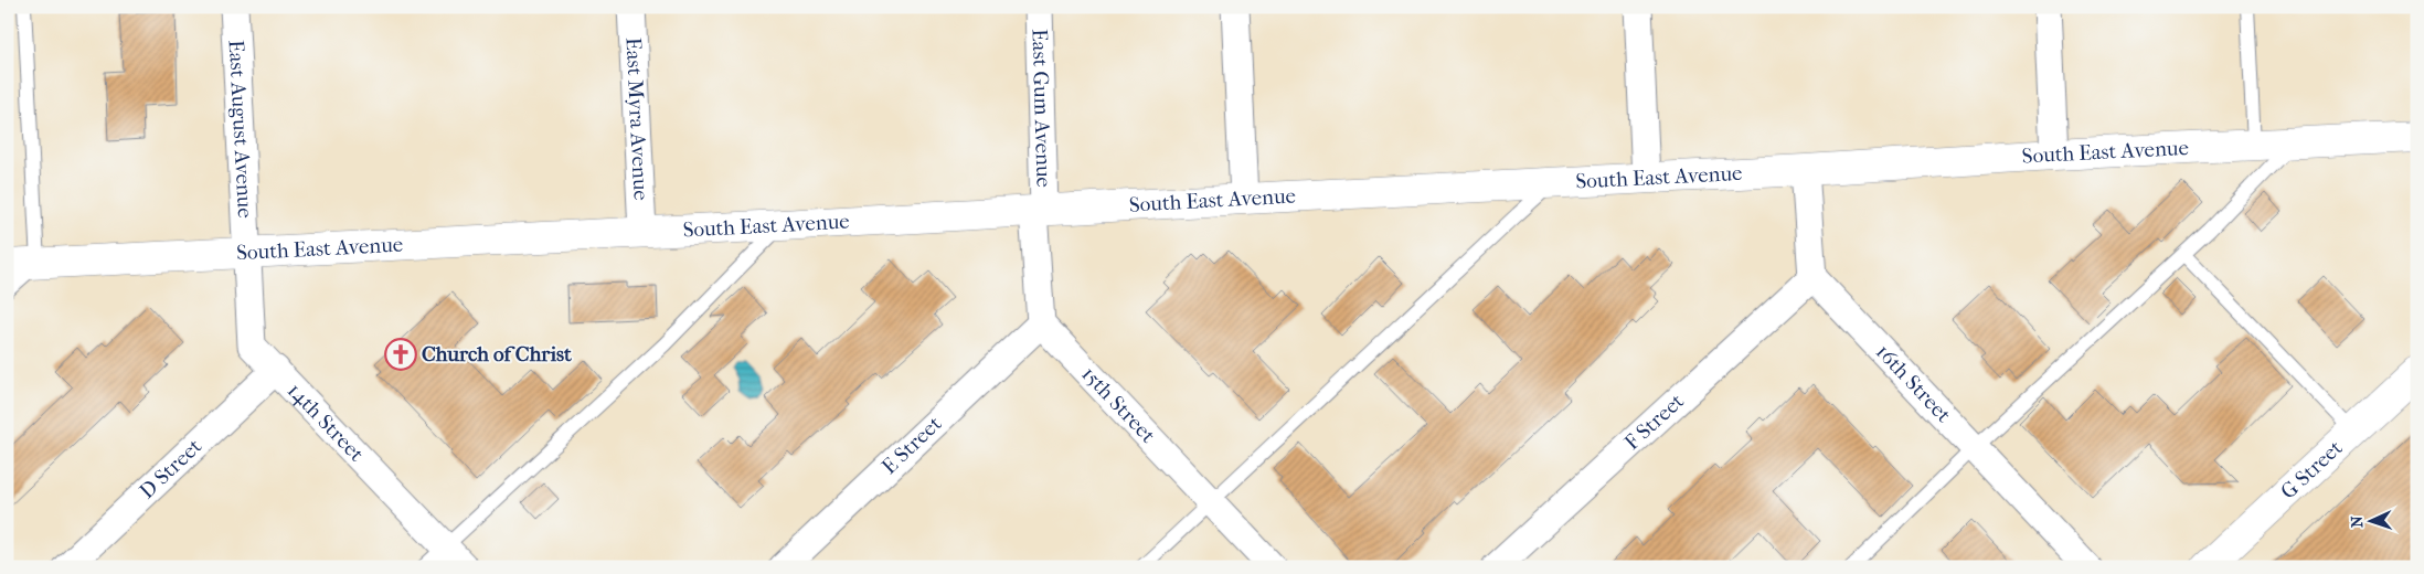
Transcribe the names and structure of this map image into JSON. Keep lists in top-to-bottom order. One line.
{"streets":{"street":["East Gum Avenue","East Myra Avenue","East August Avenue","South East Avenue","16th Street","15th Street","14th Street","F Street","E Street","D Street","G Street"]},"crossings":[["East Gum Avenue","South East Avenue"],["East Myra Avenue","South East Avenue"],["East August Avenue","South East Avenue"],["East August Avenue","14th Street"],["South East Avenue","14th Street"],["16th Street","F Street"],["15th Street","E Street"],["14th Street","D Street"]],"places":{"church":["Church of Christ"]},"north":"left"}
